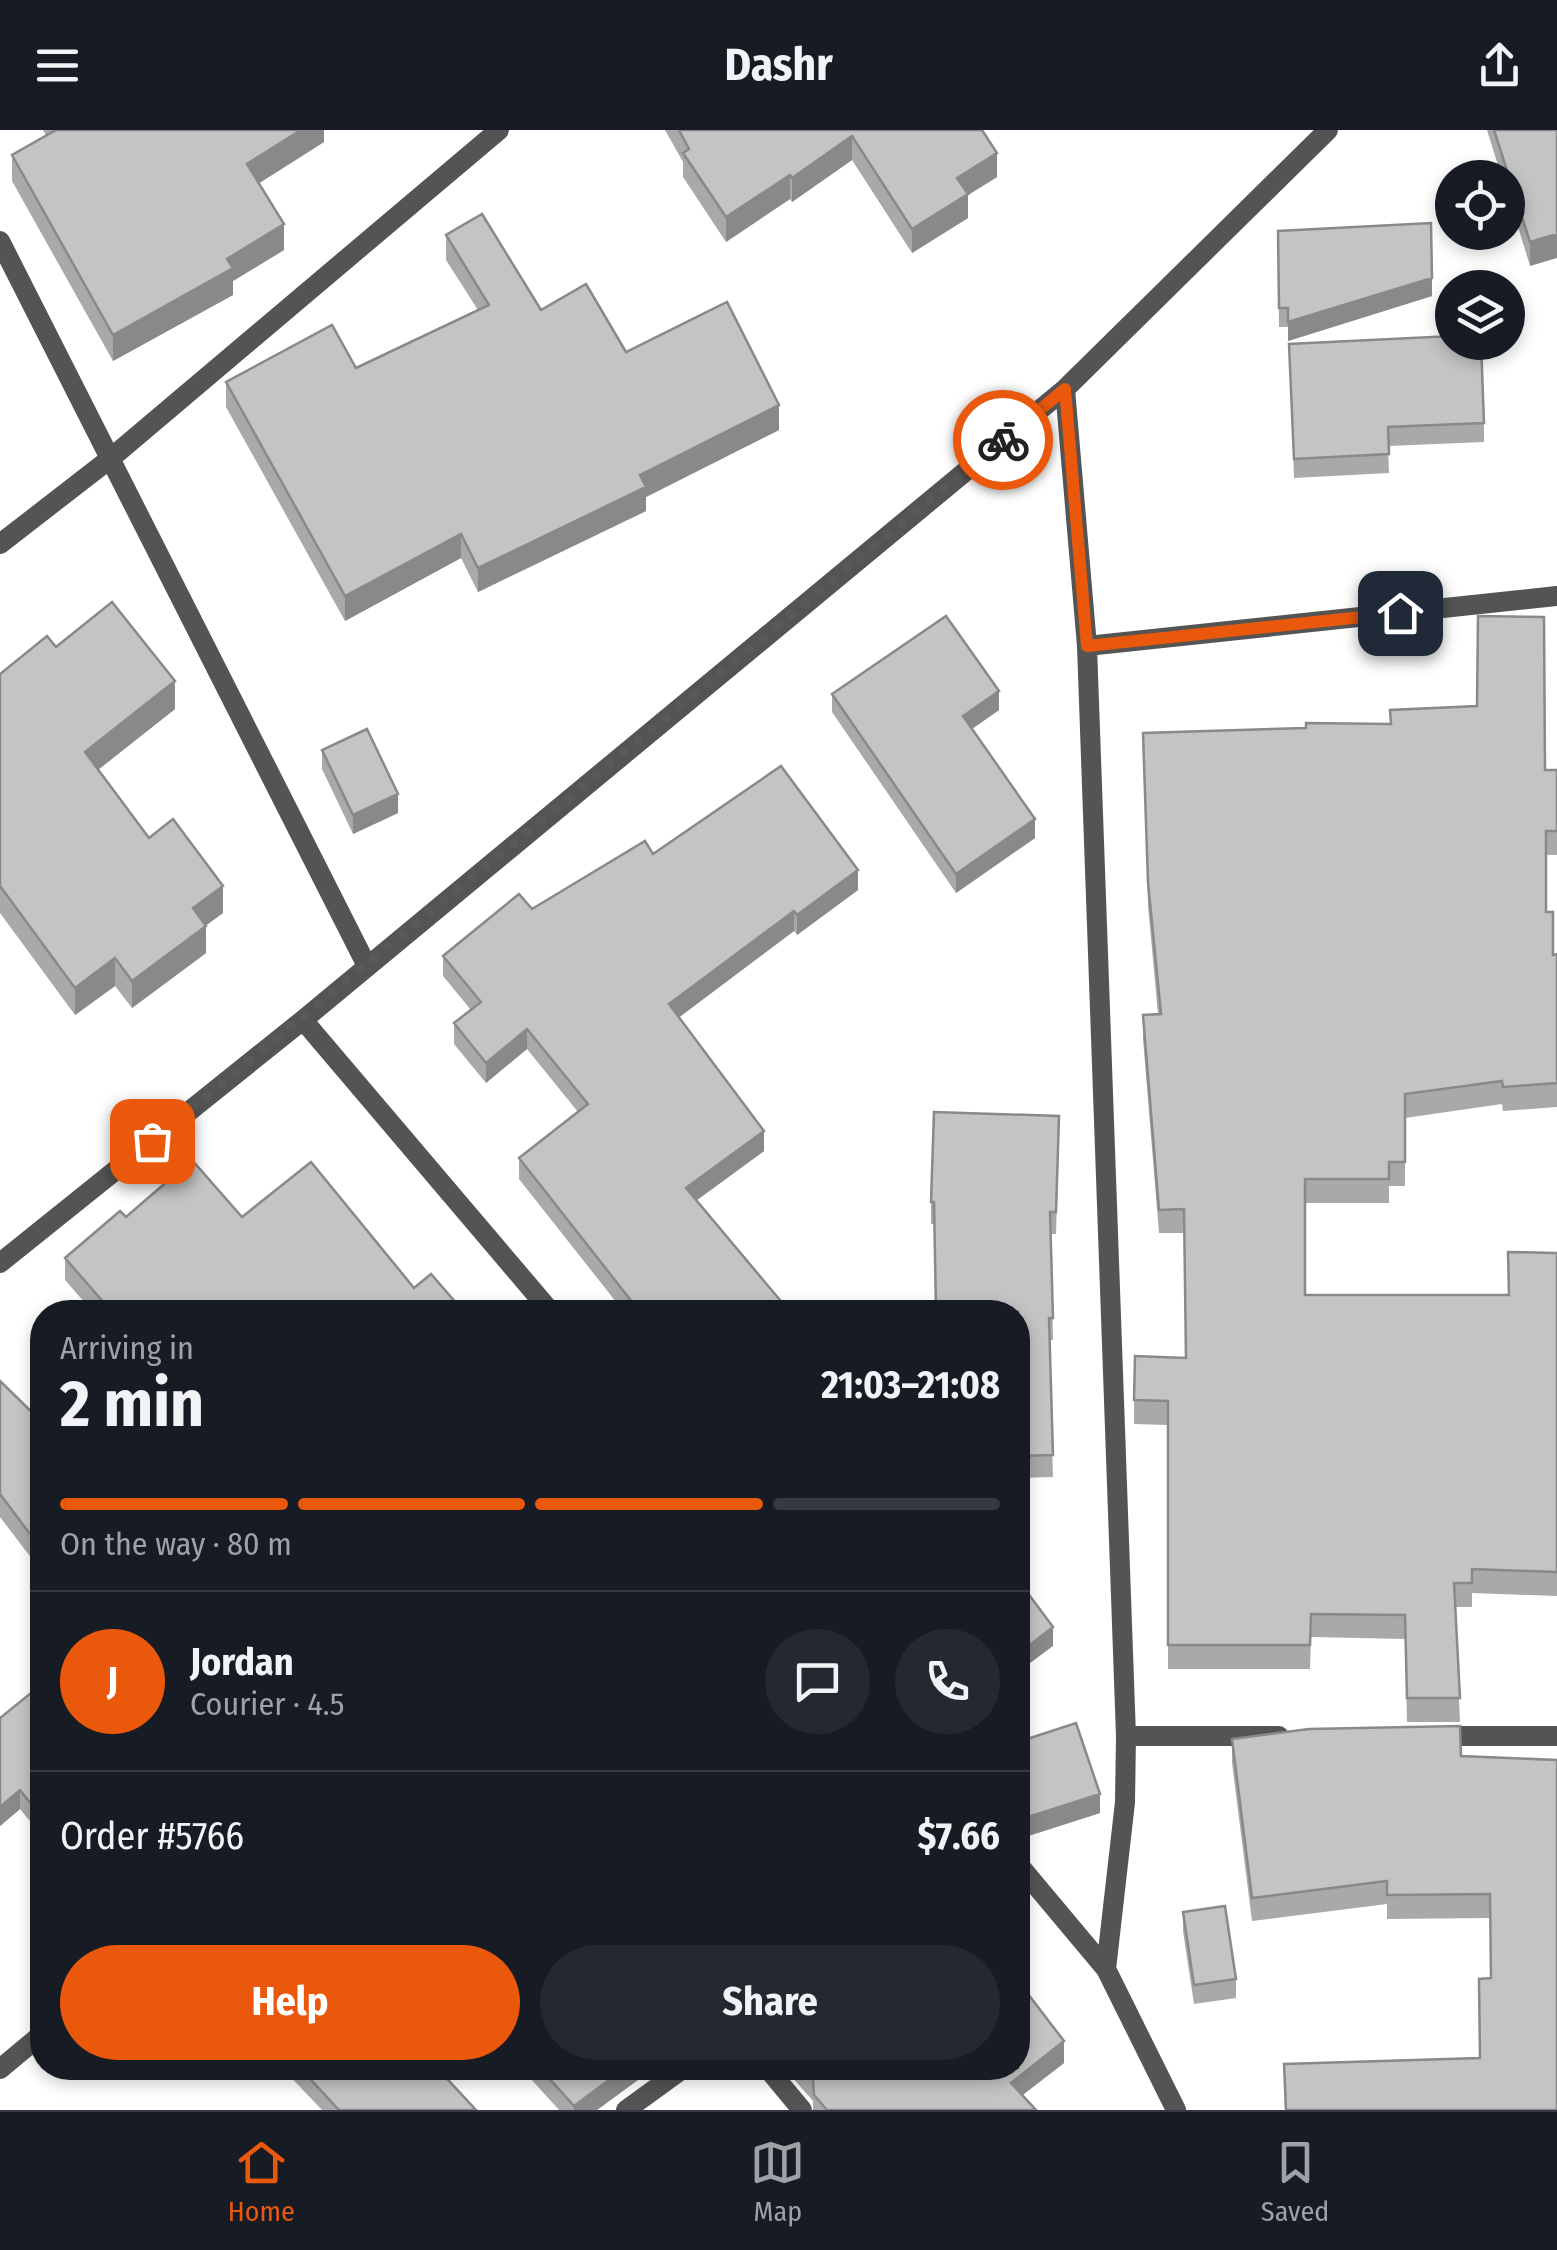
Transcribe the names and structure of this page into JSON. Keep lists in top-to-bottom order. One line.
{"page":{"header":"Dashr","heading":["2 min","Arriving in","21:03–21:08"],"panel":["Jordan","Courier · 4.5","Order #5766","$7.66"],"bar":"On the way · 80 m","round":"J","buttons":["Help","Share"],"tabs":["Home","Map","Saved"]}}
